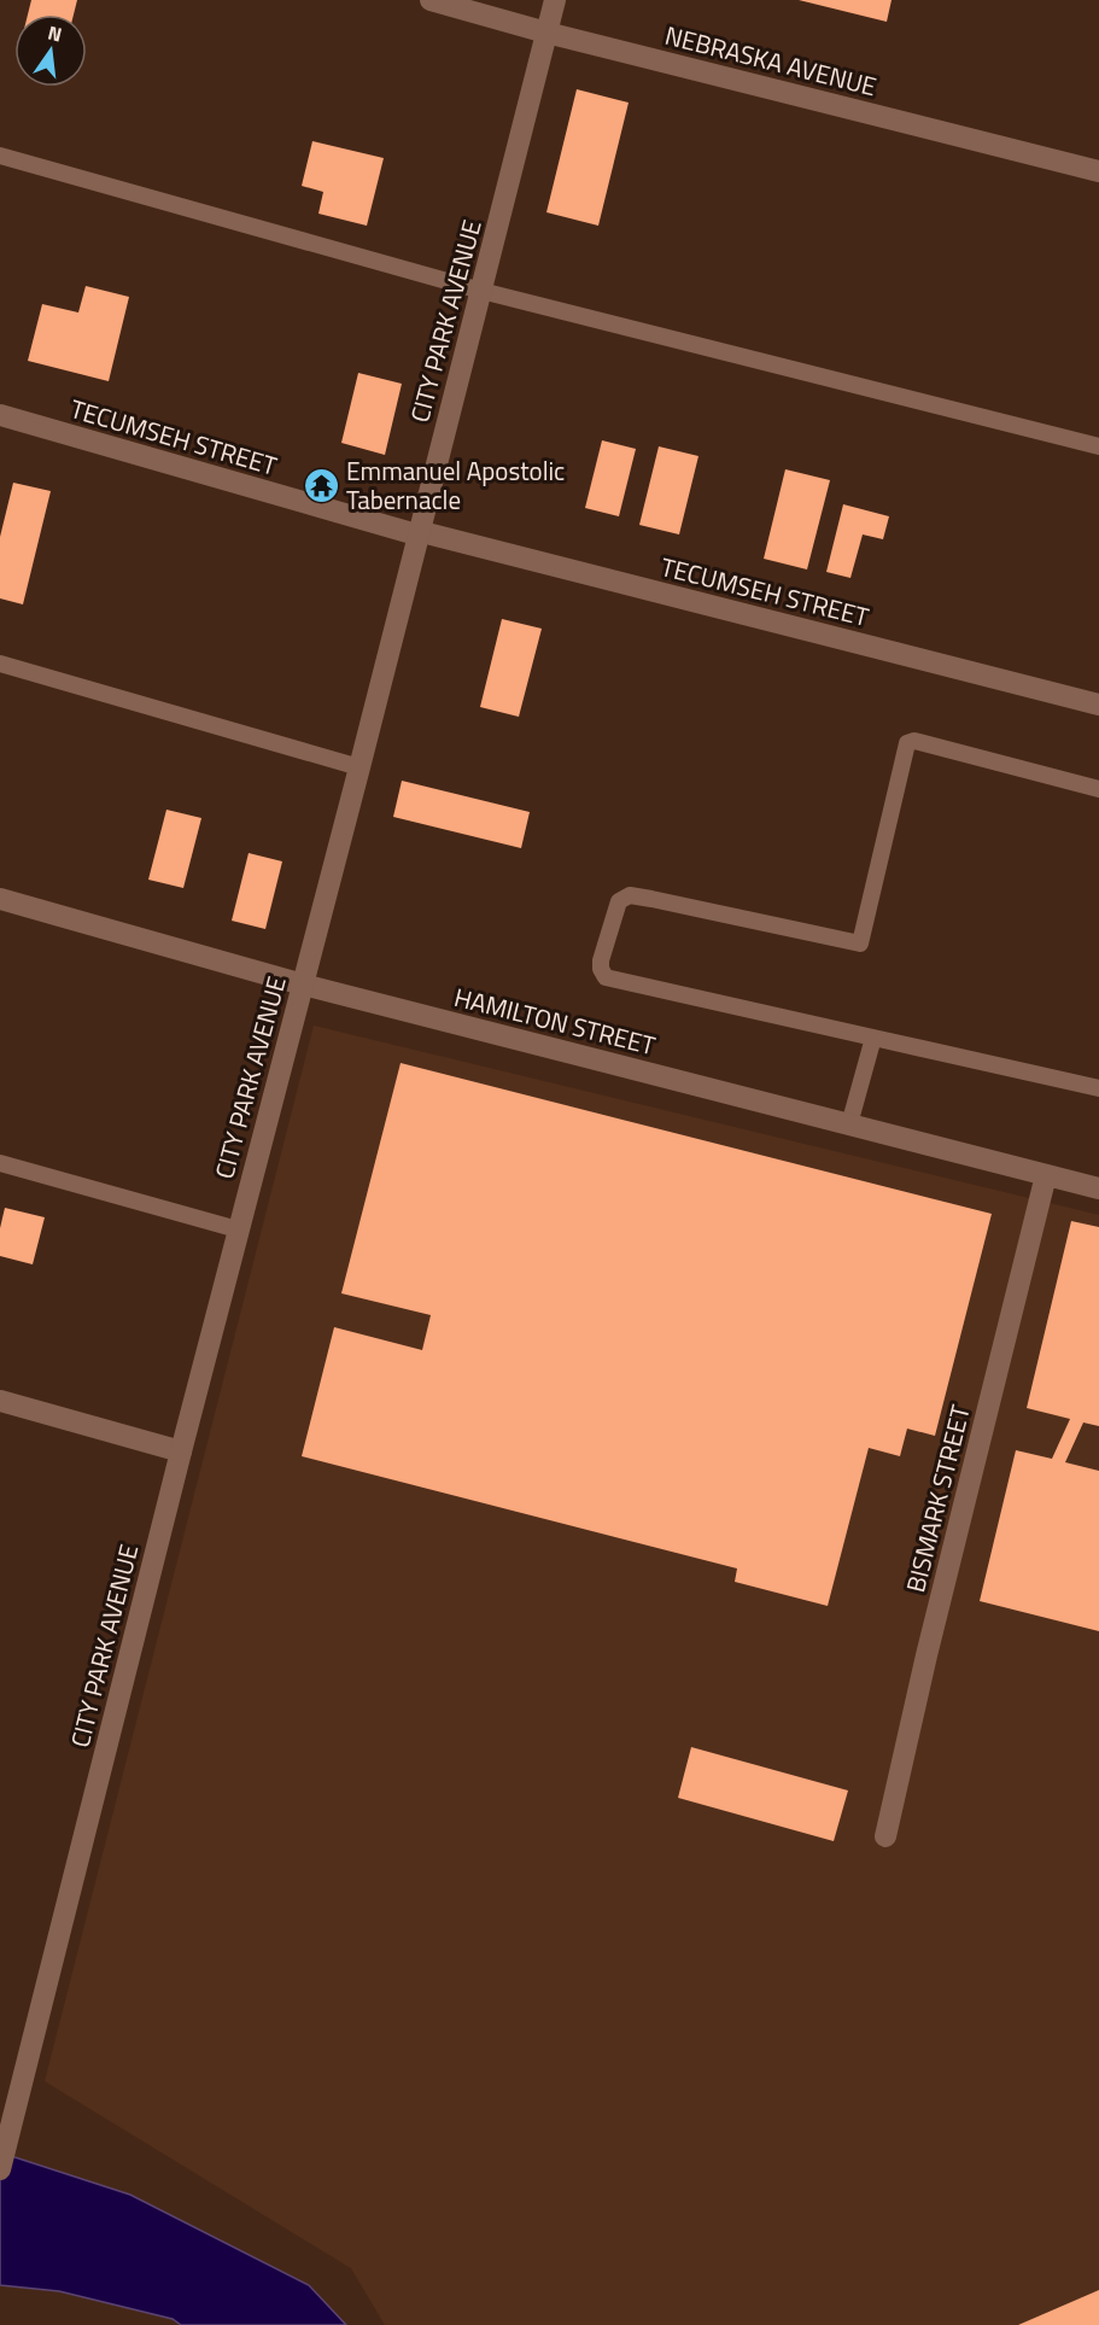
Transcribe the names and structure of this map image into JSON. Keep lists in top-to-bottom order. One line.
{"streets":{"street":["NEBRASKA AVENUE","CITY PARK AVENUE","TECUMSEH STREET","HAMILTON STREET","BISMARK STREET"]},"crossings":[["NEBRASKA AVENUE","CITY PARK AVENUE"],["CITY PARK AVENUE","TECUMSEH STREET"],["CITY PARK AVENUE","HAMILTON STREET"],["HAMILTON STREET","BISMARK STREET"]],"places":{"temple":["Emmanuel Apostolic Tabernacle"]},"north":"top"}
